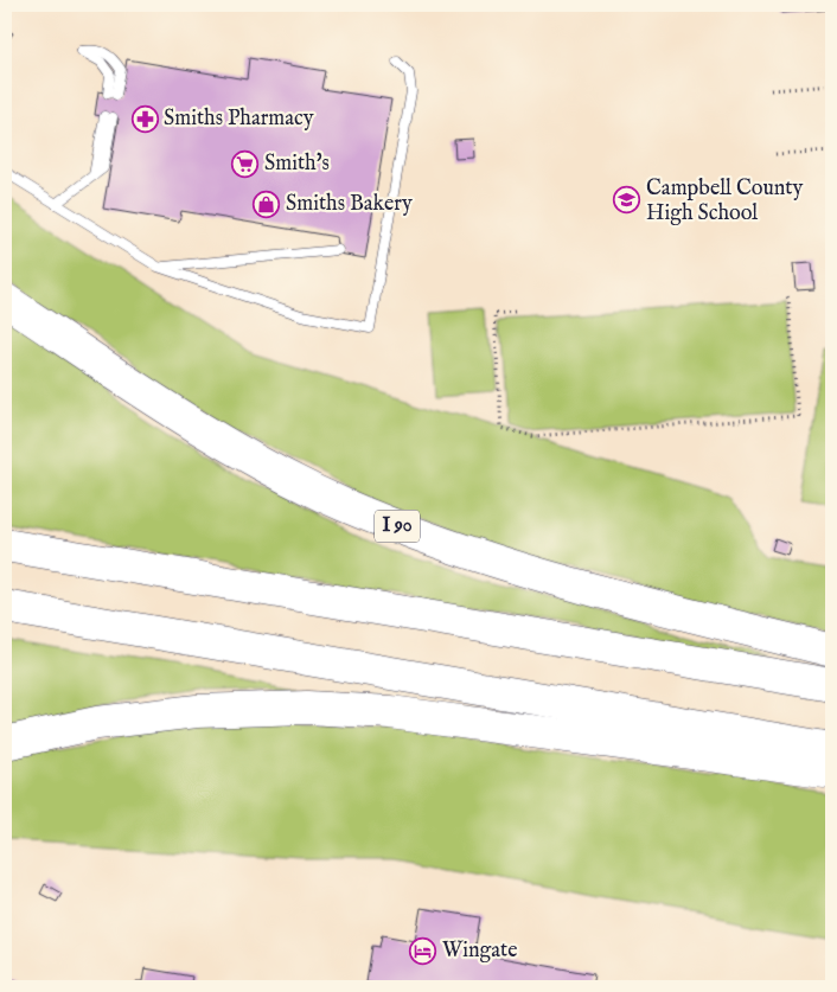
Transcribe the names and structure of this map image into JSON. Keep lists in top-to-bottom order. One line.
{"streets":{"highway":["I 90"]},"places":{"pharmacy":["Smiths Pharmacy"],"supermarket":["Smith's"],"school or university":["Campbell County High School"],"shop":["Smiths Bakery"],"hotel":["Wingate"]}}
